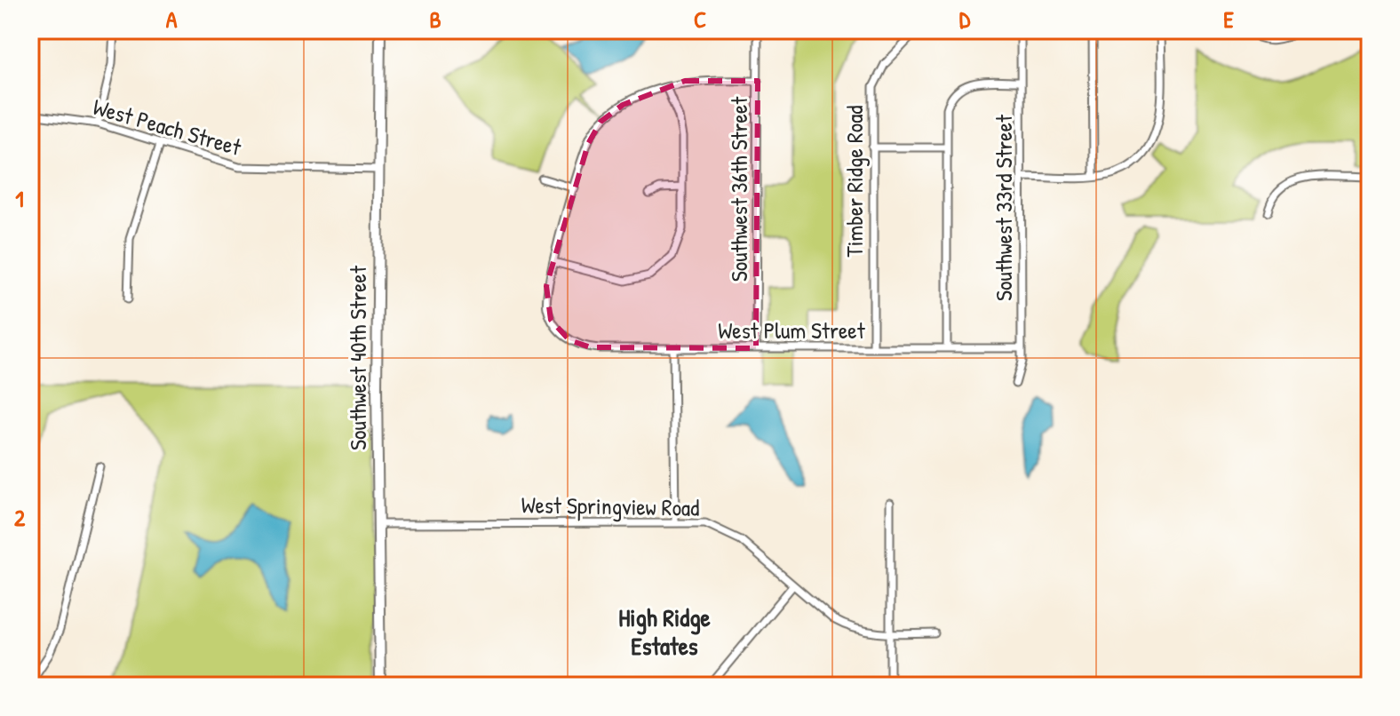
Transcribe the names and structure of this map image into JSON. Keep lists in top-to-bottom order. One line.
{"streets":{"main road":["Southwest 40th Street"],"street":["West Peach Street","Timber Ridge Road","Southwest 36th Street","Southwest 33rd Street","West Plum Street","West Springview Road"]},"crossings":[["West Peach Street","Southwest 40th Street"],["Timber Ridge Road","West Plum Street"],["Southwest 36th Street","West Plum Street"],["Southwest 33rd Street","West Plum Street"],["Southwest 40th Street","West Springview Road"]],"districts":["High Ridge Estates"],"grid":{"columns":["A","B","C","D","E"],"rows":["1","2"]}}
